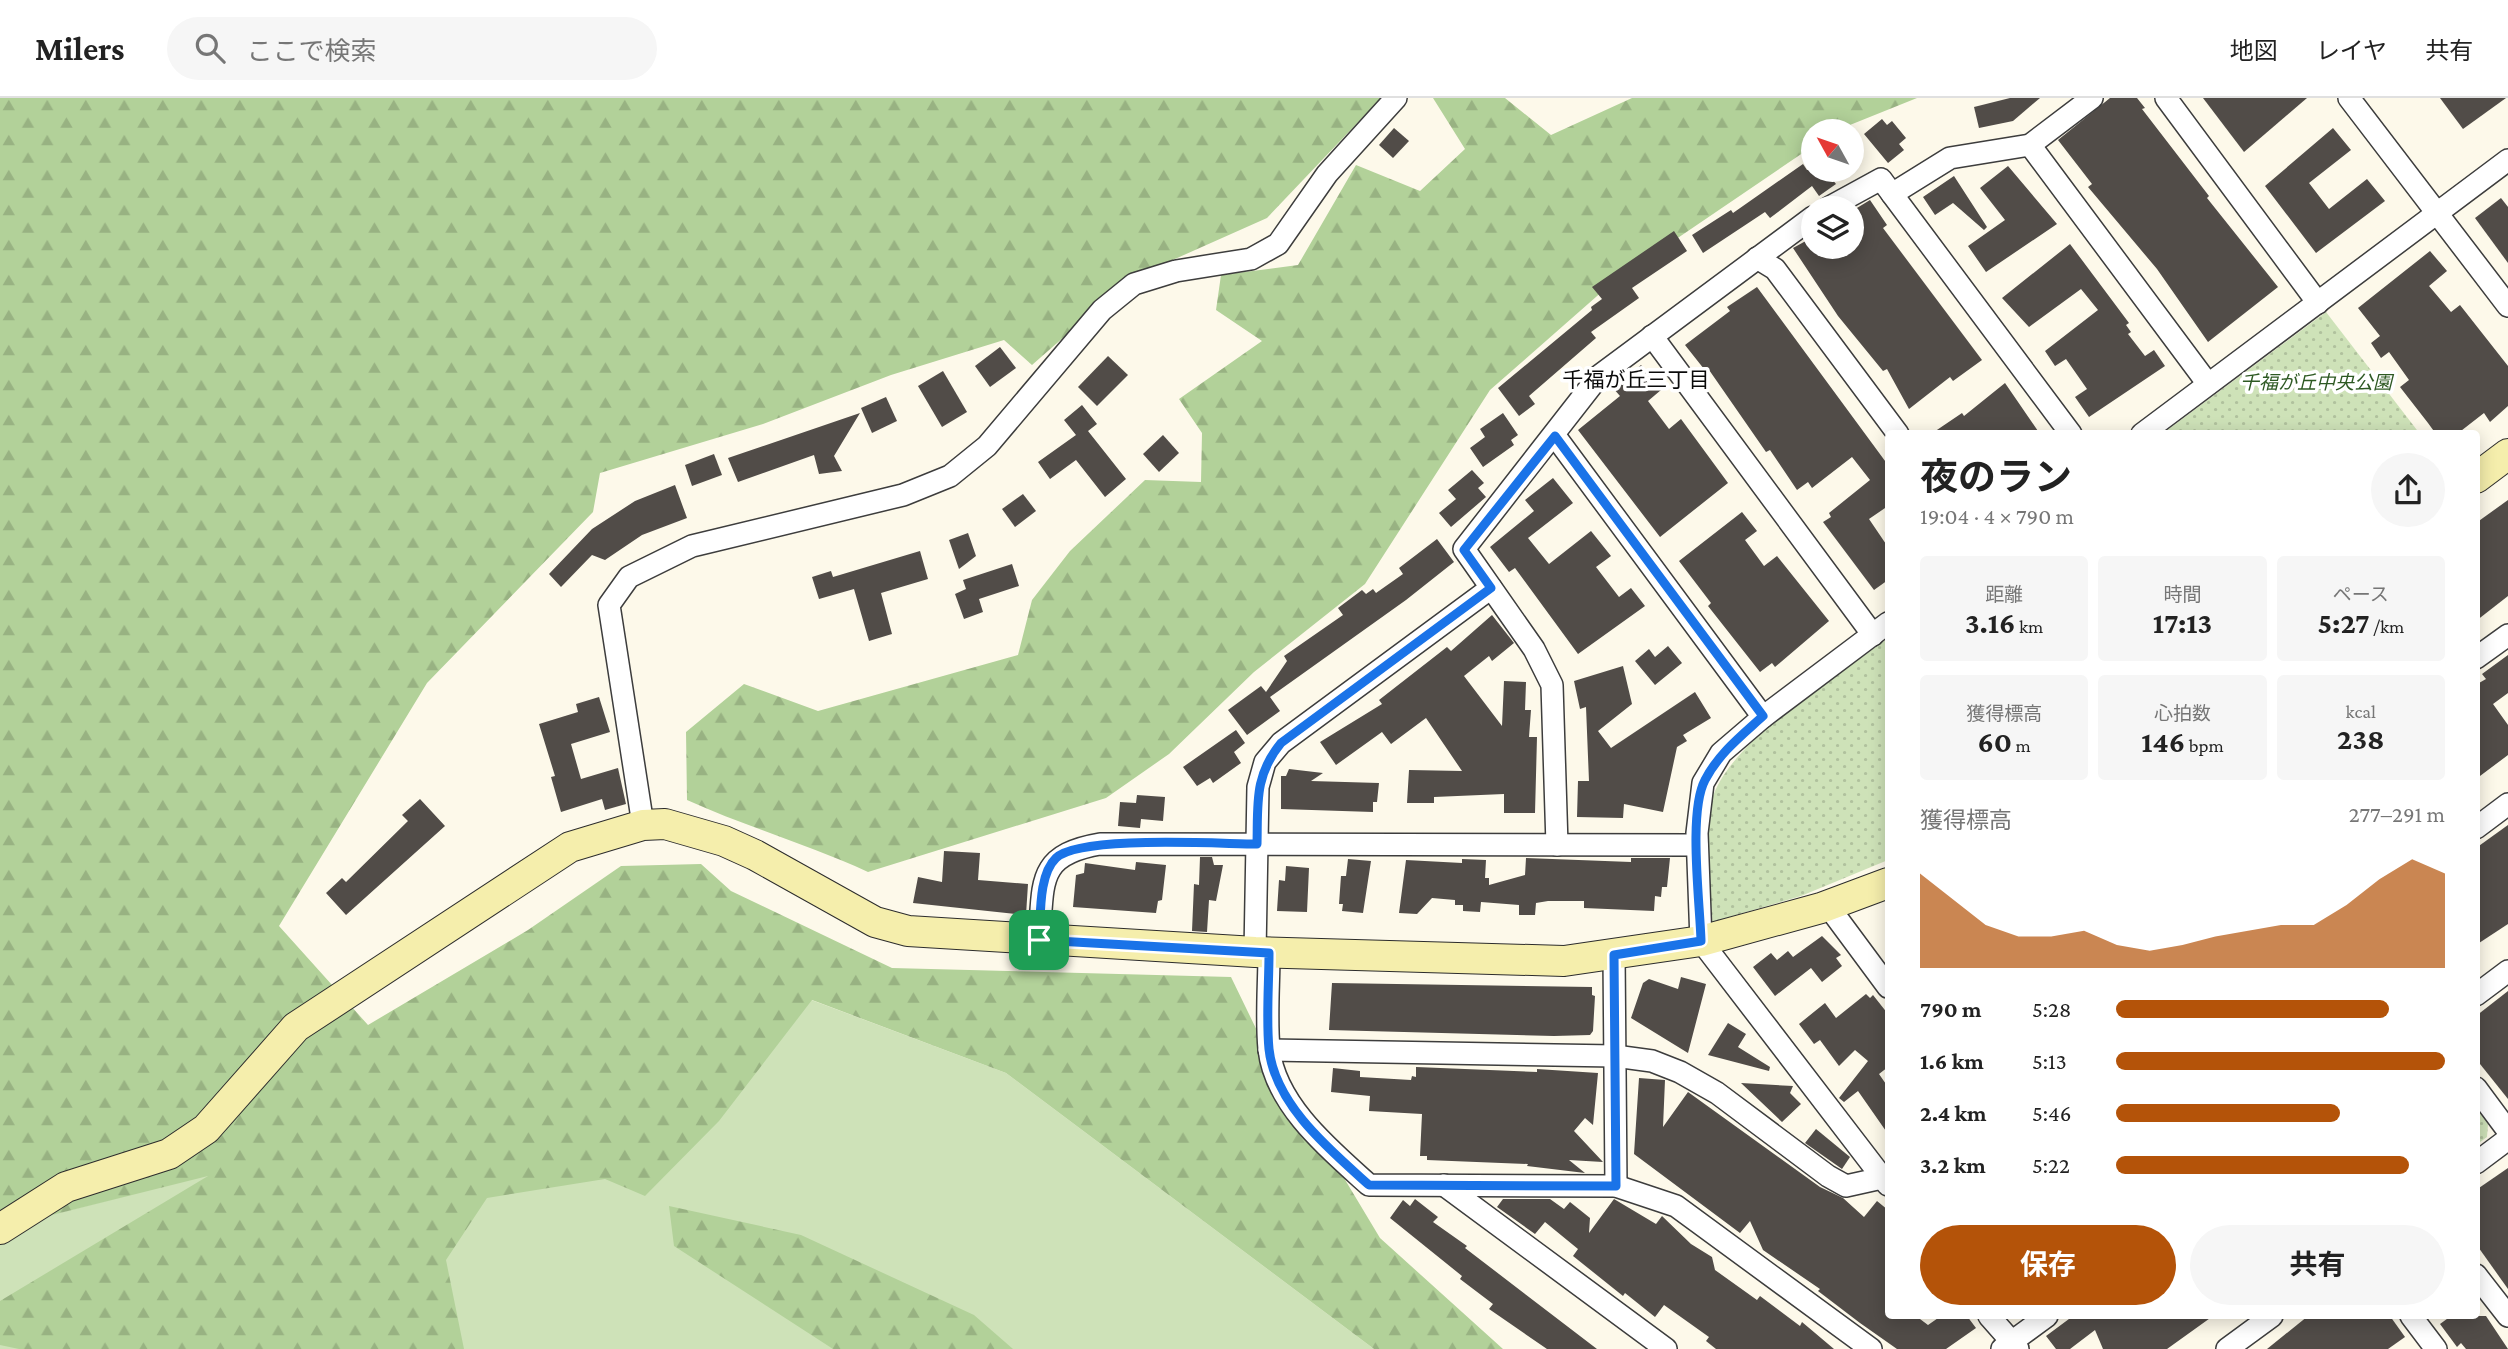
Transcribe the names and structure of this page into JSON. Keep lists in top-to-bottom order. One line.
{"districts":["千福が丘三丁目"],"parks":["千福が丘中央公園"],"north":"top left","page":{"header":"Milers","search":"ここで検索","nav":["地図","レイヤ","共有"],"heading":["夜のラン","19:04 · 4 × 790 m"],"stats":[["距離","3.16 km"],["時間","17:13"],["ペース","5:27 /km"],["獲得標高","60 m"],["心拍数","146 bpm"],["kcal","238"]],"chart":["獲得標高","277–291 m"],"list":[{"name":"790 m","note":"5:28"},{"name":"1.6 km","note":"5:13"},{"name":"2.4 km","note":"5:46"},{"name":"3.2 km","note":"5:22"}],"buttons":["保存","共有"]}}
